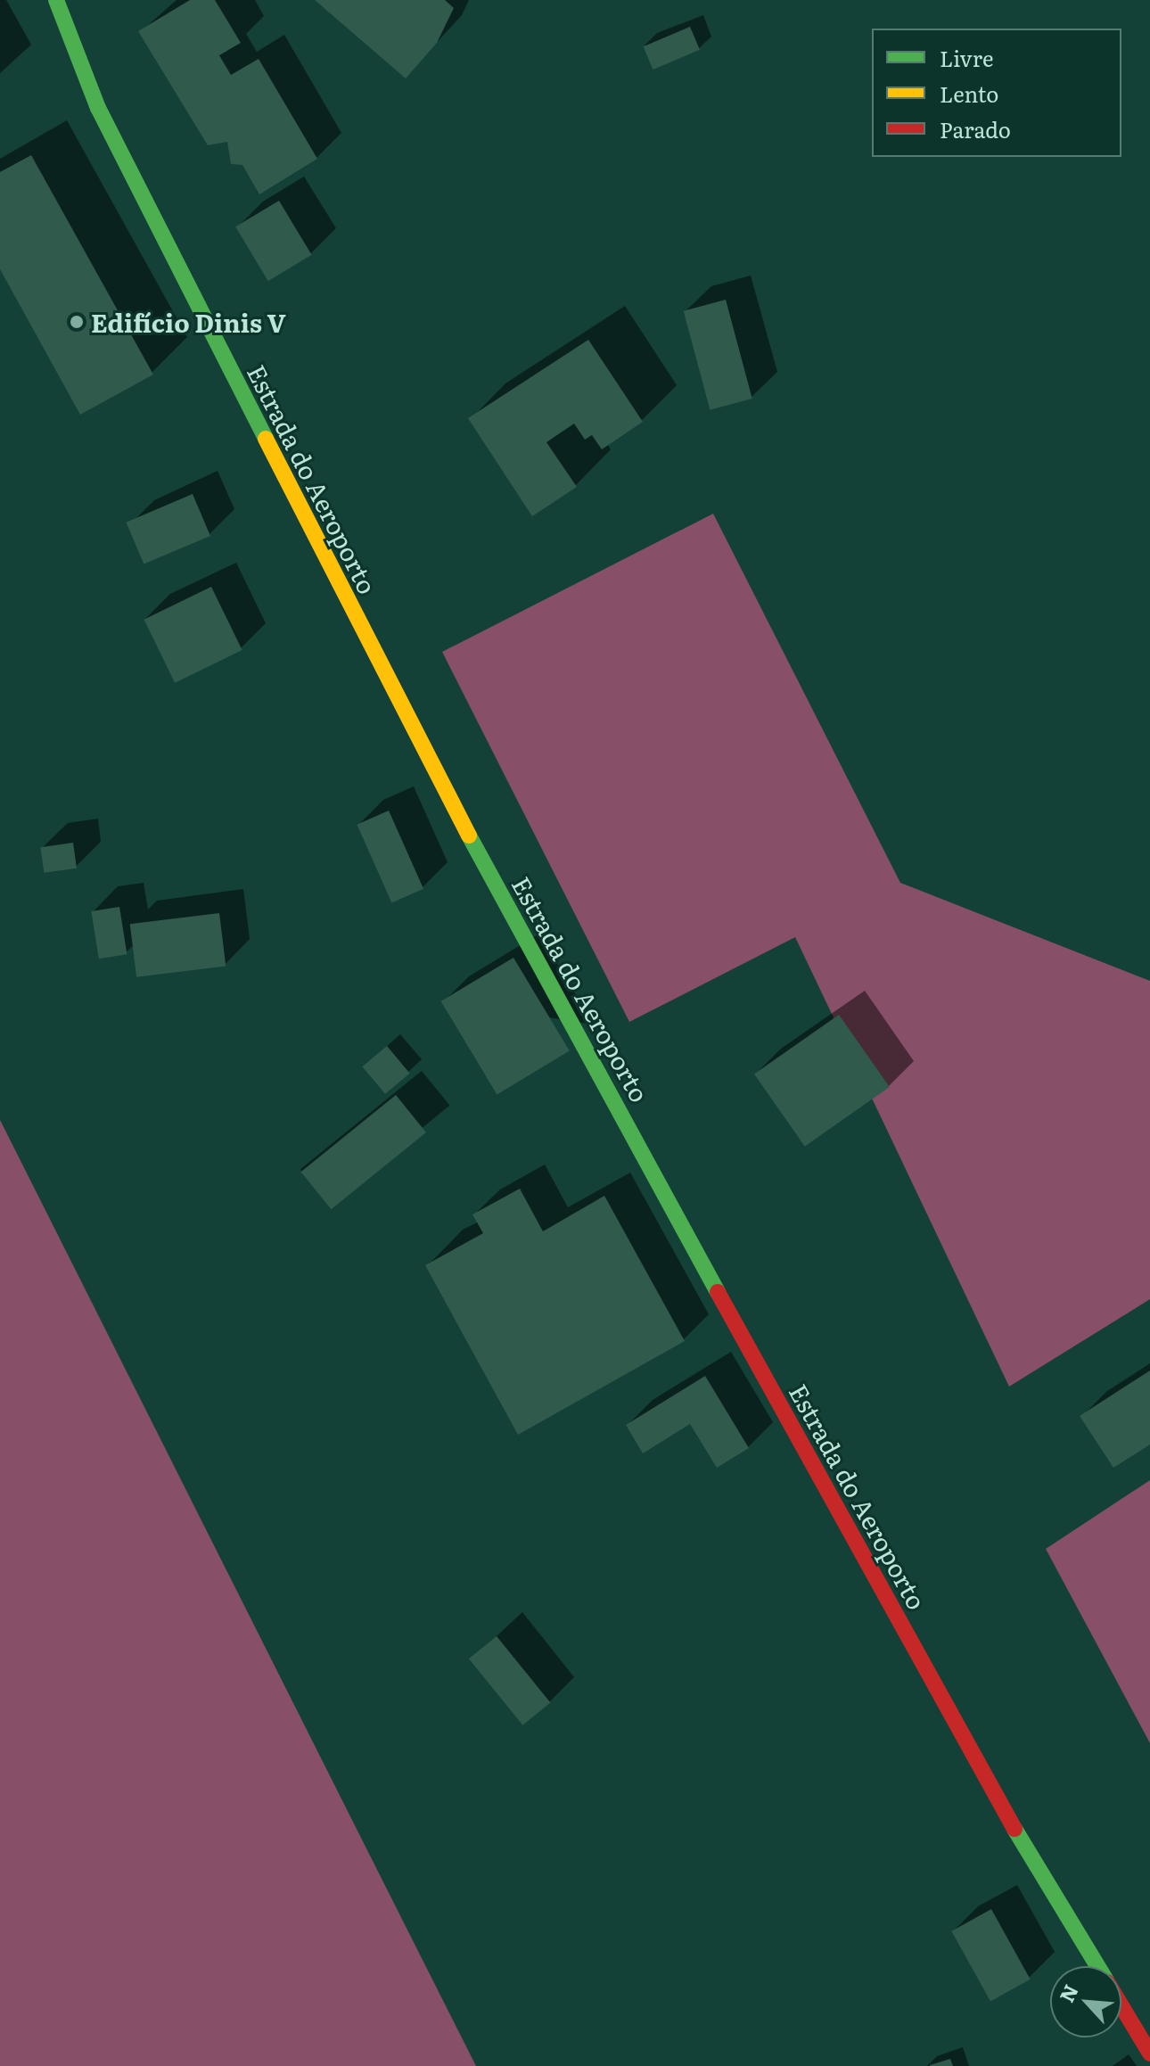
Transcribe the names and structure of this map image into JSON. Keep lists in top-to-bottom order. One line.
{"streets":{"main road":["Estrada do Aeroporto"]},"places":["Edifício Dinis V"],"legend":["Livre","Lento","Parado"],"north":"top left"}
